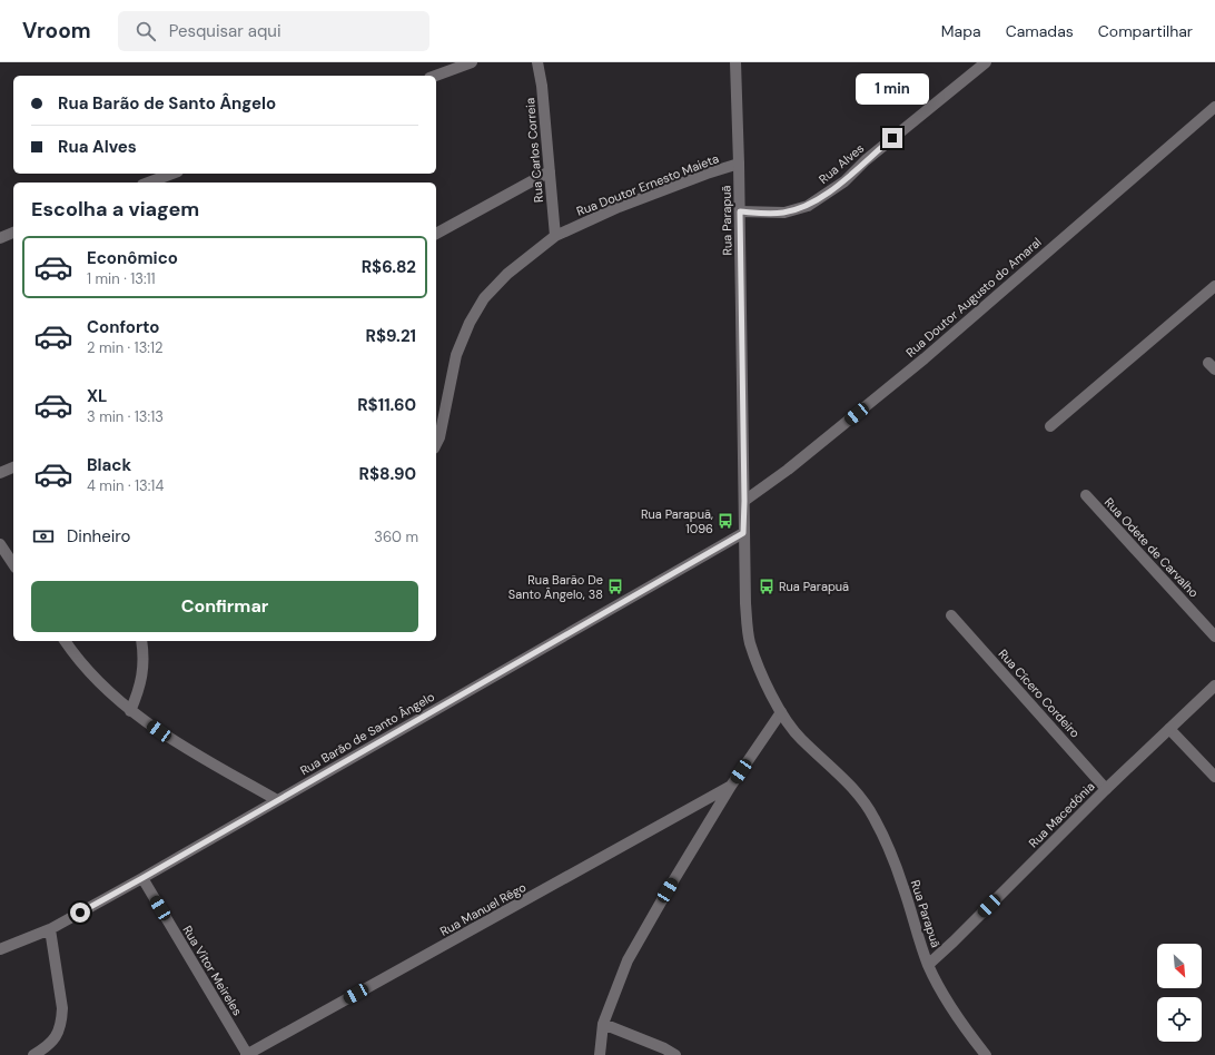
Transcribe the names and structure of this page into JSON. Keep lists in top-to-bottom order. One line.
{"streets":{"street":["Rua Carlos Correia","Rua Alves","Rua Doutor Ernesto Maieta","Rua Parapuã","Rua Doutor Augusto do Amaral","Rua Odete de Carvalho","Rua Cícero Cordeiro","Rua Barão de Santo Ângelo","Rua Macedônia","Rua Manuel Rêgo","Rua Vitor Meireles"]},"crossings":[["Rua Carlos Correia","Rua Doutor Ernesto Maieta"],["Rua Alves","Rua Parapuã"],["Rua Doutor Ernesto Maieta","Rua Parapuã"],["Rua Parapuã","Rua Doutor Augusto do Amaral"],["Rua Parapuã","Rua Barão de Santo Ângelo"],["Rua Parapuã","Rua Macedônia"],["Rua Cícero Cordeiro","Rua Macedônia"],["Rua Barão de Santo Ângelo","Rua Vitor Meireles"],["Rua Manuel Rêgo","Rua Vitor Meireles"]],"places":{"bus stop":["Rua Parapuã, 1096","Rua Barão De Santo Ângelo, 38","Rua Parapuã"]},"north":"bottom right","page":{"header":"Vroom","search":"Pesquisar aqui","nav":["Mapa","Camadas","Compartilhar"],"bubble":"1 min","banner":["Rua Barão de Santo Ângelo","Rua Alves"],"heading":"Escolha a viagem","list":[{"name":"Econômico","note":"1 min · 13:11","value":"R$6.82"},{"name":"Conforto","note":"2 min · 13:12","value":"R$9.21"},{"name":"XL","note":"3 min · 13:13","value":"R$11.60"},{"name":"Black","note":"4 min · 13:14","value":"R$8.90"}],"pay":["Dinheiro","360 m"],"buttons":"Confirmar"}}
